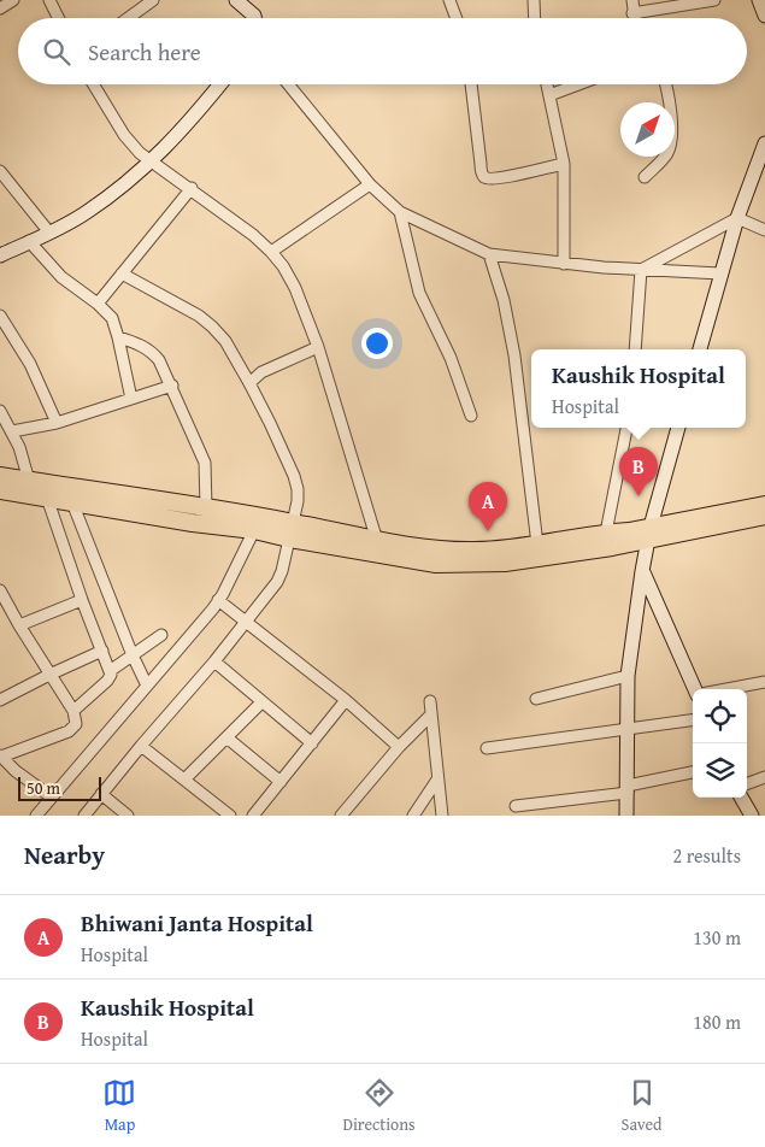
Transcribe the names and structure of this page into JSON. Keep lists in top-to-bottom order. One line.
{"scale_bar":"50 m","north":"top right","page":{"search":"Search here","popup":["Kaushik Hospital","Hospital"],"pins":["B","A"],"scale":"50 m","heading":["Nearby","2 results"],"list":[{"mark":"A","name":"Bhiwani Janta Hospital","note":"Hospital","value":"130 m"},{"mark":"B","name":"Kaushik Hospital","note":"Hospital","value":"180 m"}],"nav":["Map","Directions","Saved"]}}
